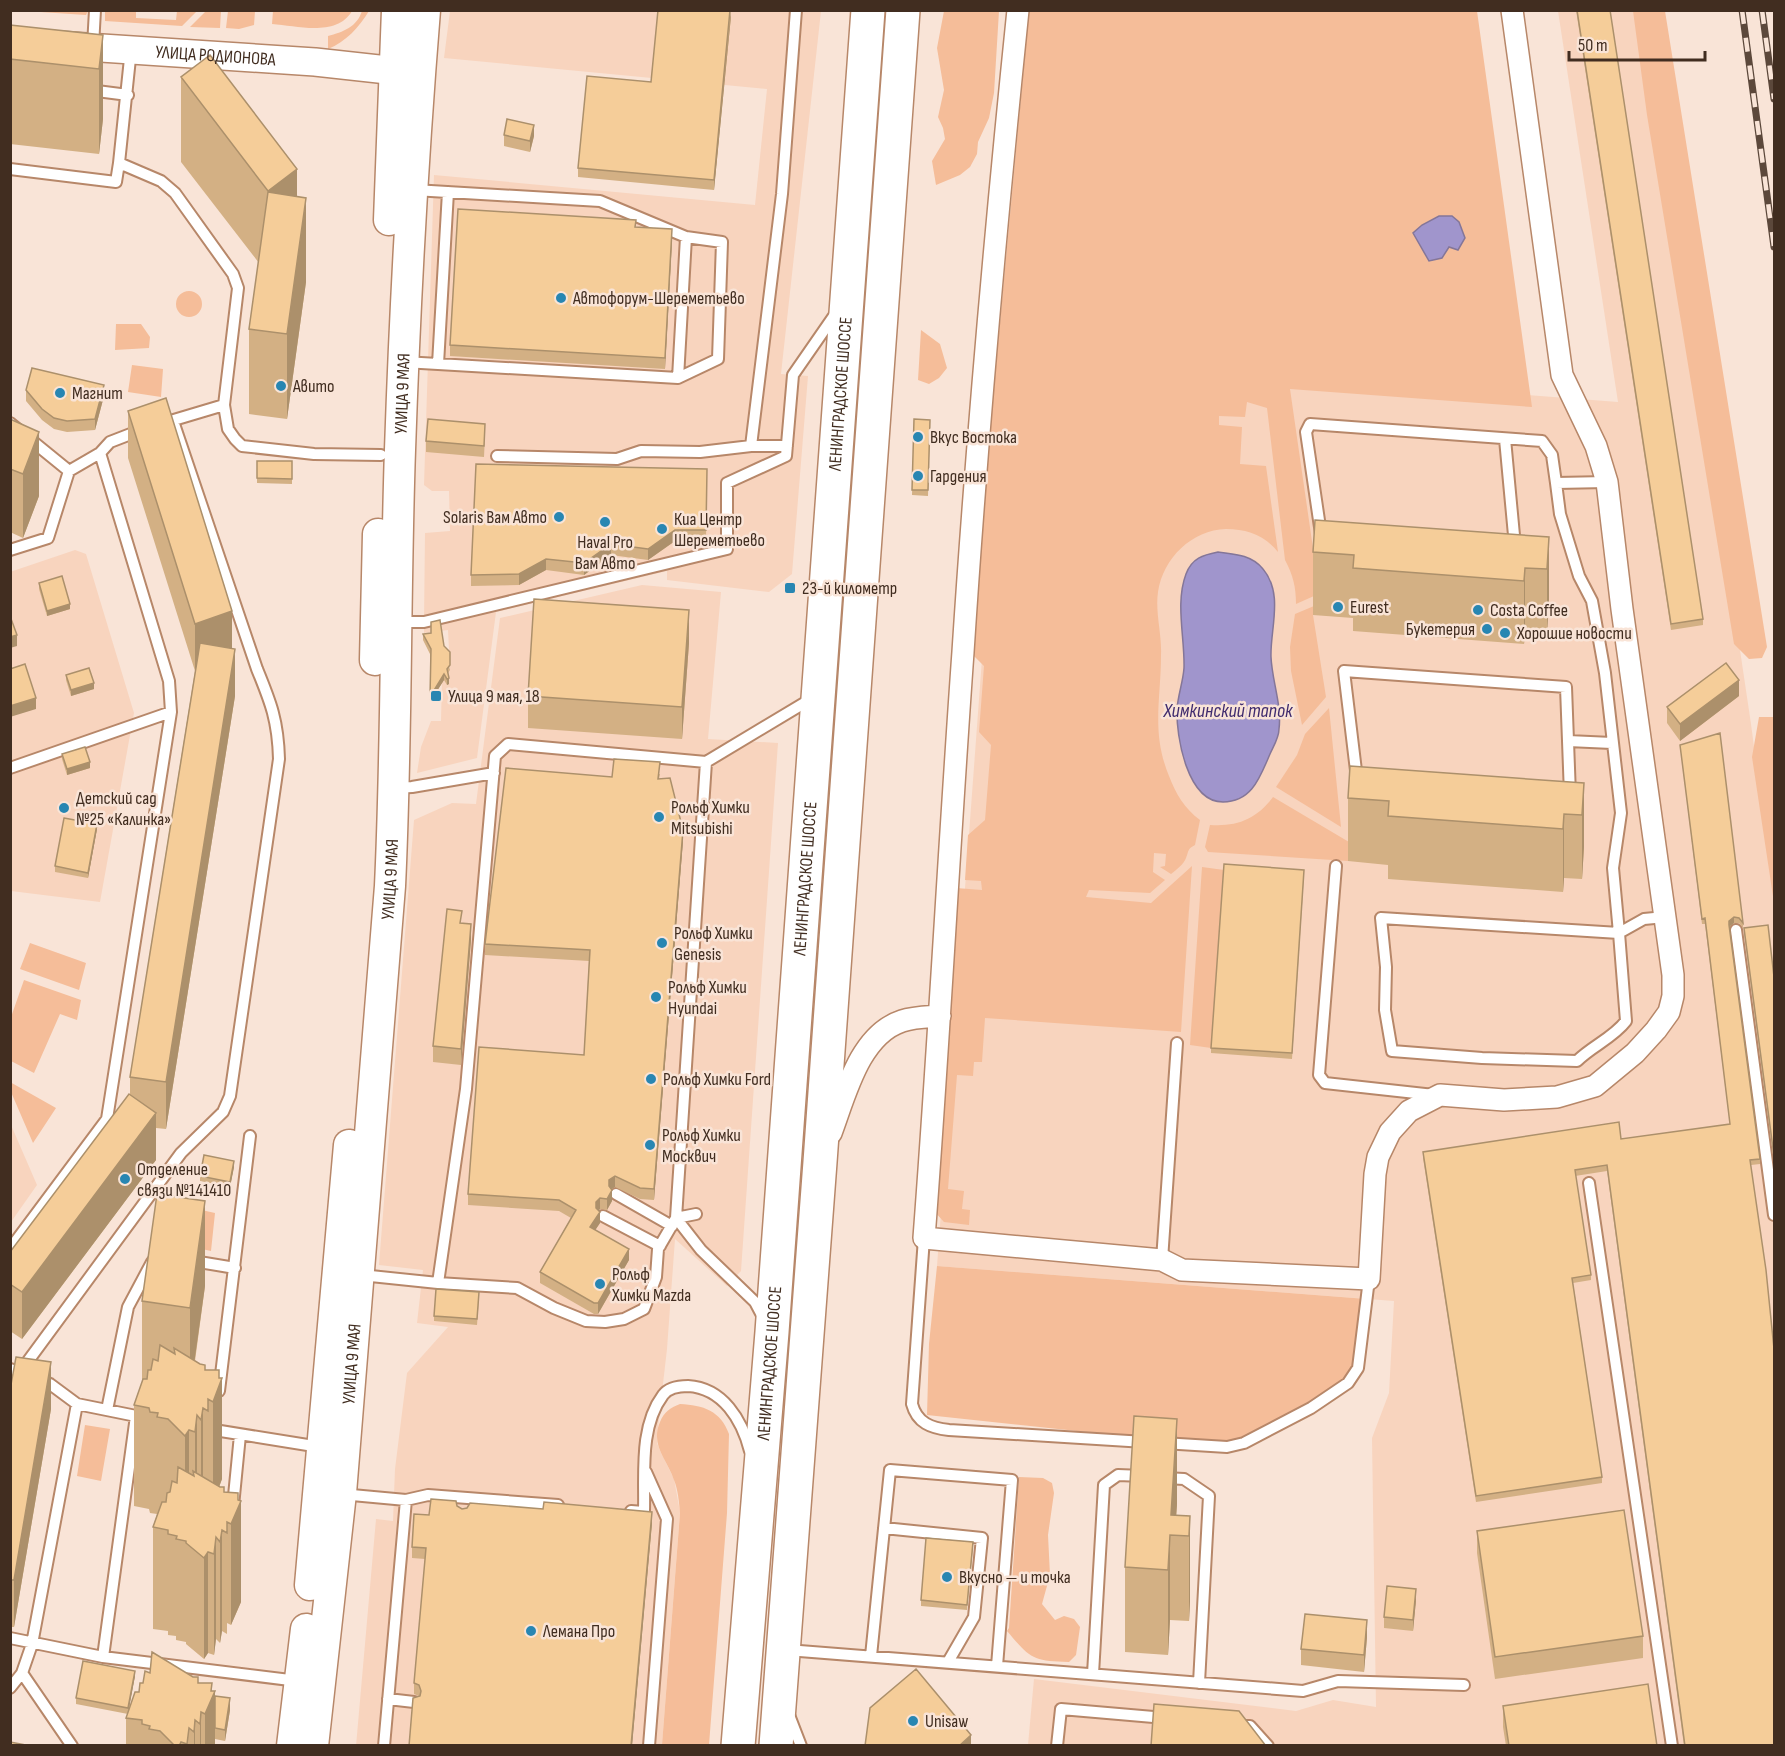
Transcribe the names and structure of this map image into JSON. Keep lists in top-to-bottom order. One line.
{"streets":{"highway":["ЛЕНИНГРАДСКОЕ ШОССЕ"],"main road":["УЛИЦА 9 МАЯ"],"street":["УЛИЦА РОДИОНОВА"]},"crossings":[["УЛИЦА РОДИОНОВА","УЛИЦА 9 МАЯ"]],"water":["Химкинский тапок"],"places":{"other":["Автофорум-Шереметьево","Авито","Магнит","Вкус Востока","Гардения","Solaris Вам Авто","Haval Pro Вам Авто","Киа Центр Шереметьево","Eurest","Costa Coffee","Букетерия","Хорошие новости","Детский сад №25 «Калинка»","Рольф Химки Mitsubishi","Рольф Химки Genesis","Рольф Химки Hyundai","Рольф Химки Ford","Рольф Химки Москвич","Отделение связи №141410","Рольф Химки Mazda","Вкусно — и точка","Лемана Про","Unisaw"],"transit":["23-й километр","Улица 9 мая, 18"]},"scale_bar":"50 m"}
